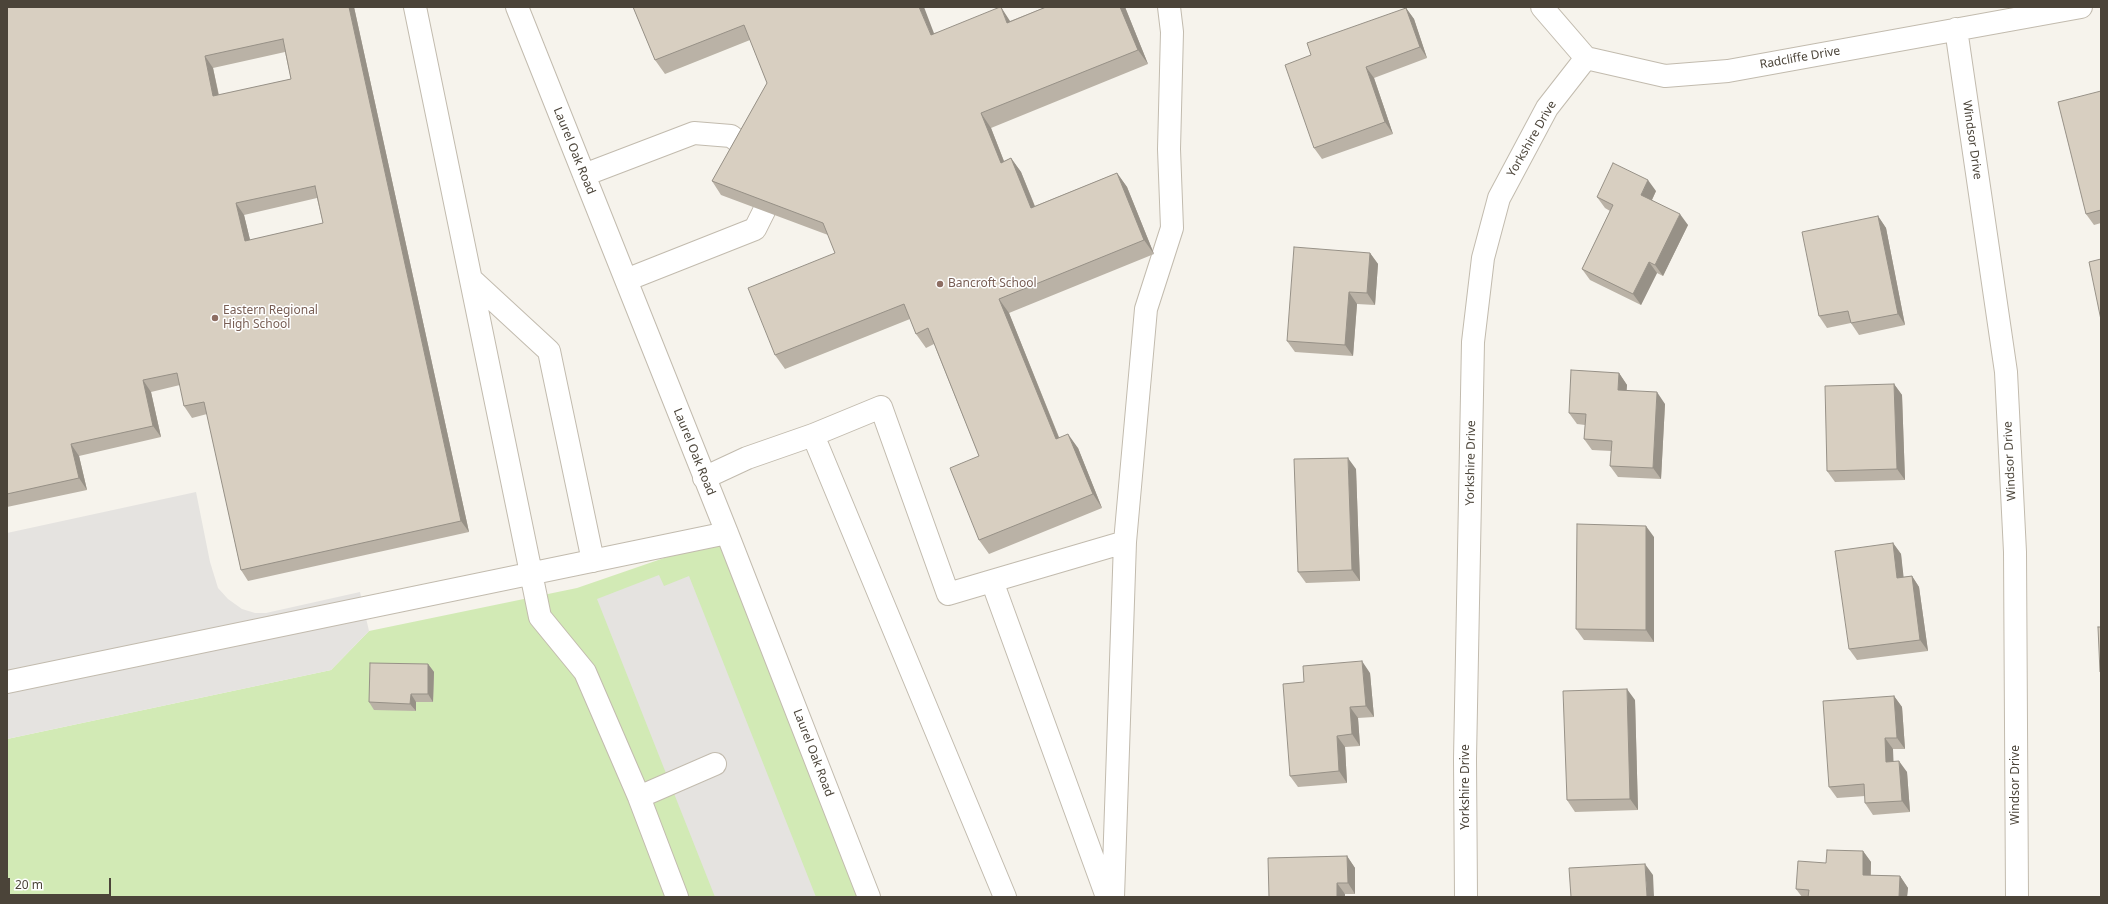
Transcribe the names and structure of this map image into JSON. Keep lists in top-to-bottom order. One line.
{"streets":{"street":["Radcliffe Drive","Yorkshire Drive","Windsor Drive","Laurel Oak Road"]},"crossings":[["Radcliffe Drive","Yorkshire Drive"],["Radcliffe Drive","Windsor Drive"]],"places":["Bancroft School","Eastern Regional High School"],"scale_bar":"20 m"}
